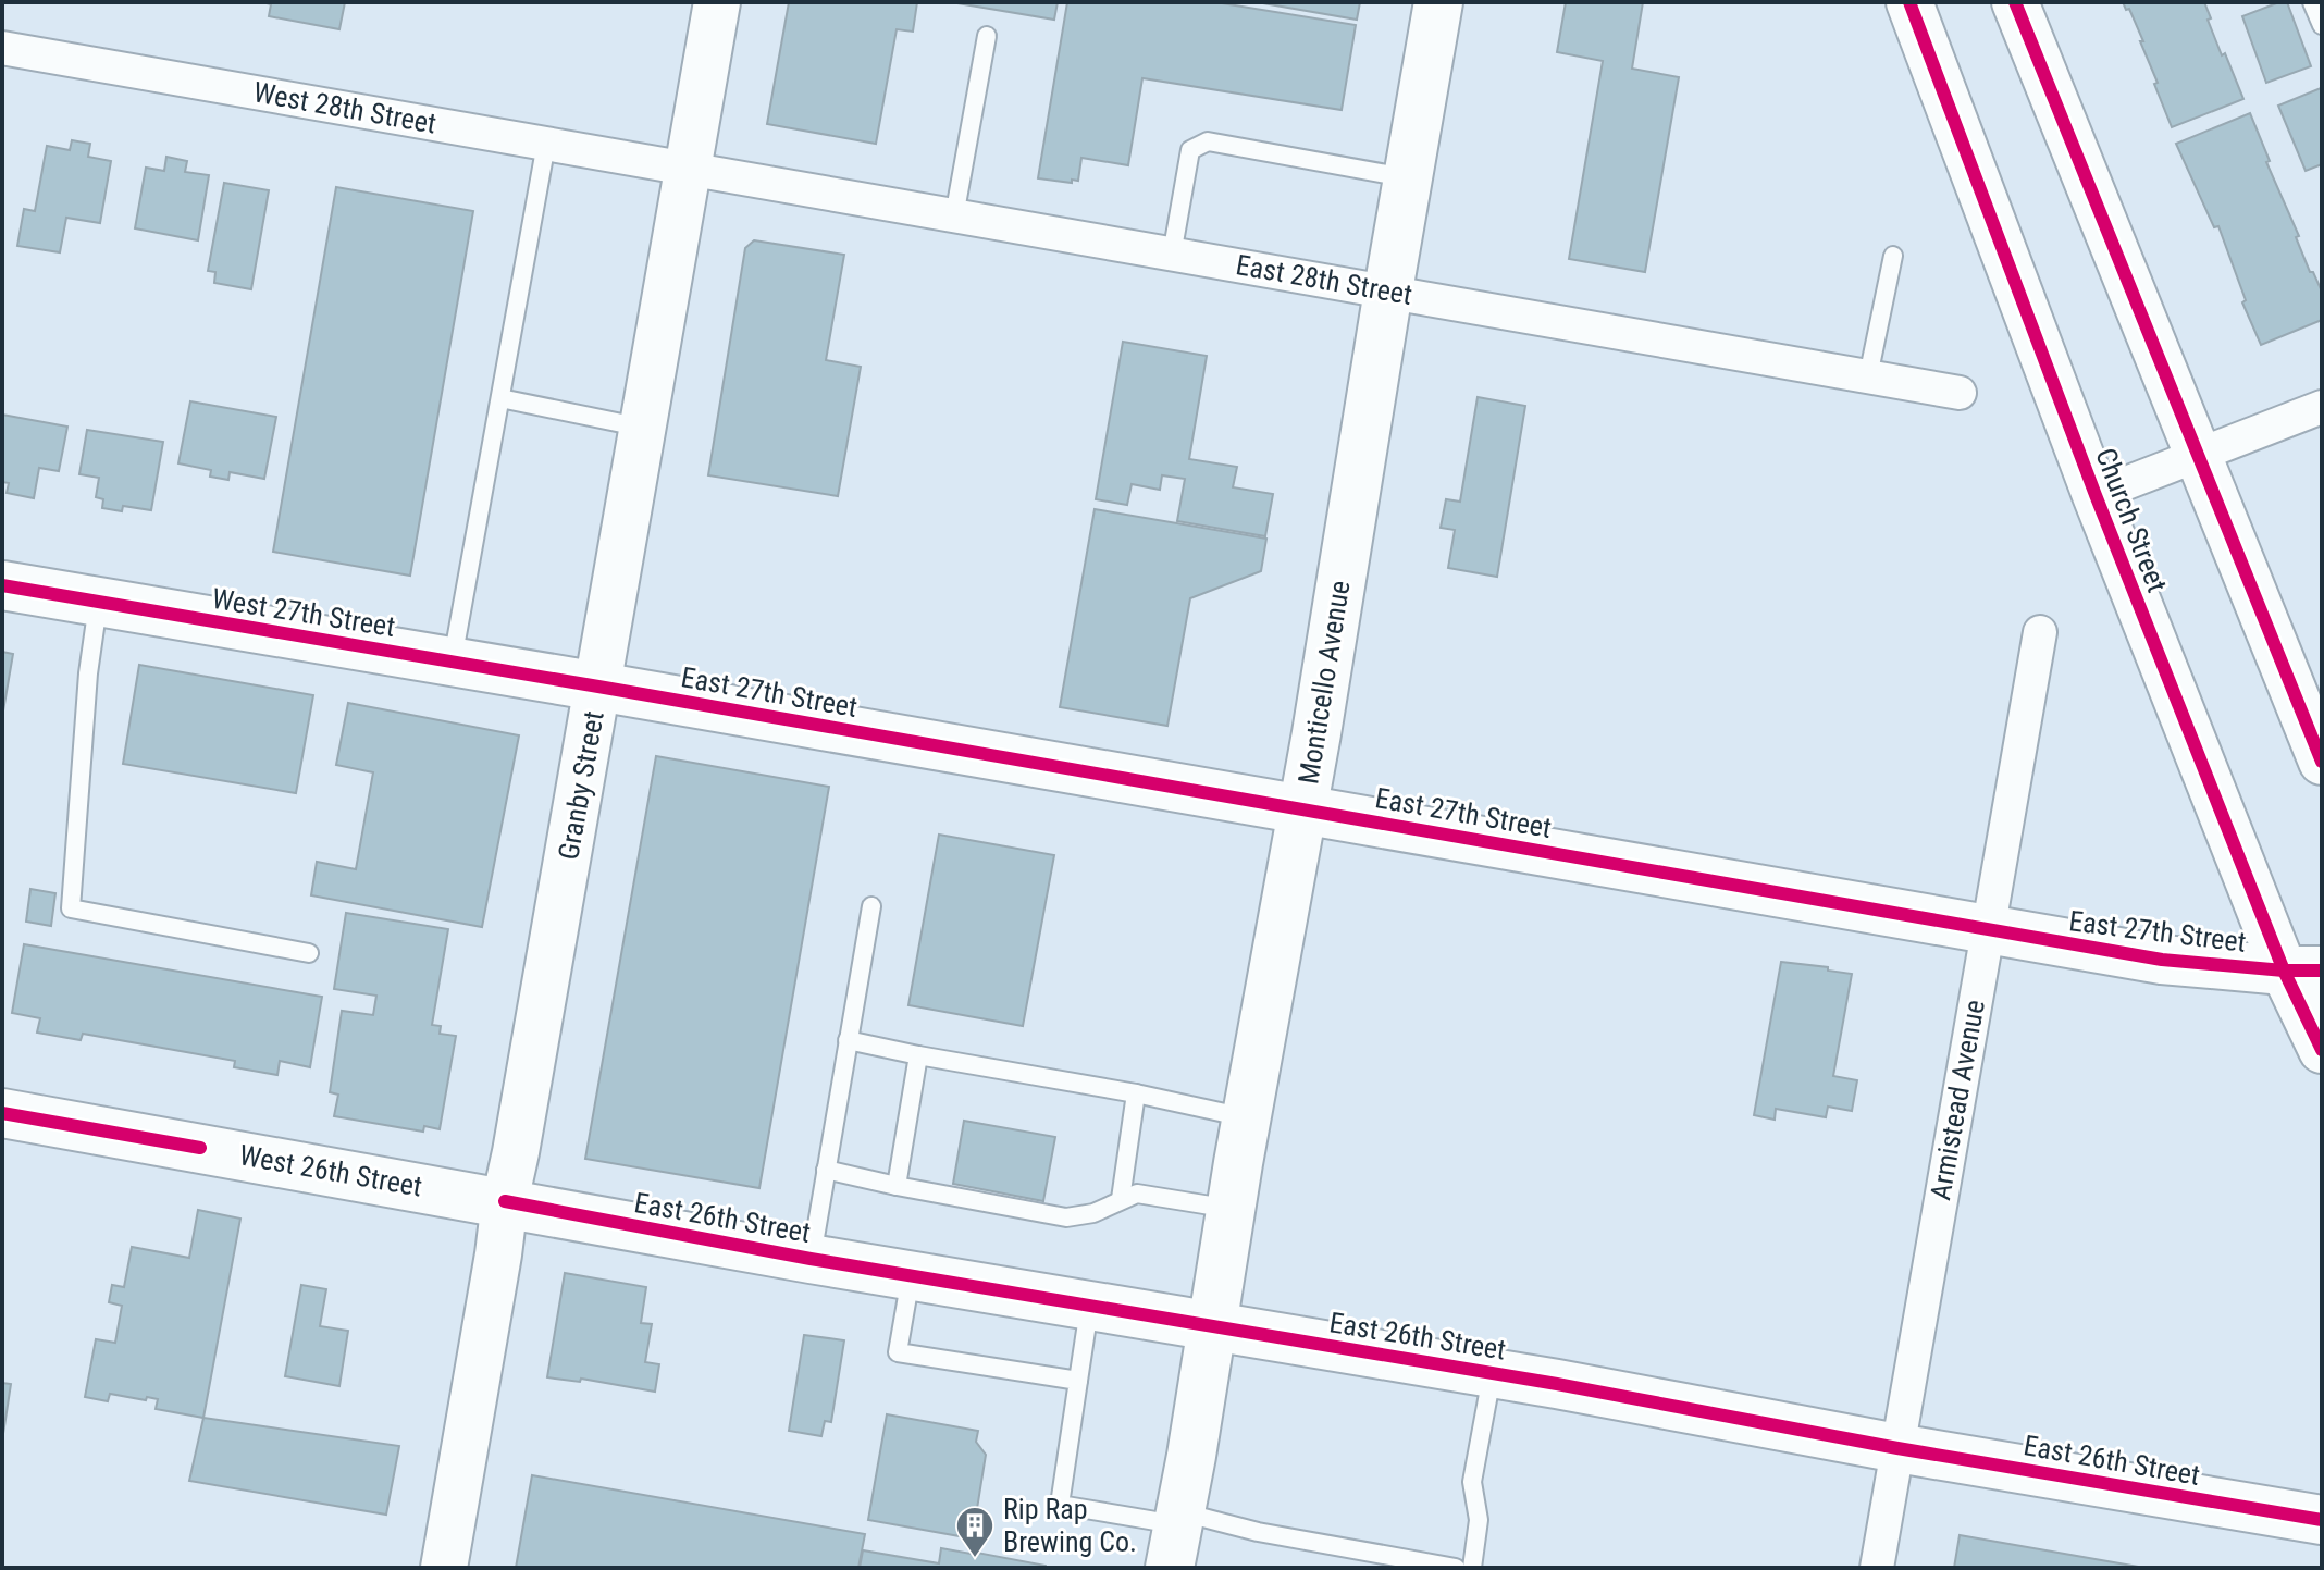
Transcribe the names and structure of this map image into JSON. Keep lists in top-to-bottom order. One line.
{"streets":{"main road":["Church Street","West 27th Street","Monticello Avenue","East 27th Street","Granby Street","West 26th Street","East 26th Street"],"street":["West 28th Street","East 28th Street","Armistead Avenue"]},"crossings":[["West 28th Street","East 28th Street"],["West 28th Street","Granby Street"],["East 28th Street","Monticello Avenue"],["East 28th Street","Granby Street"],["Church Street","East 27th Street"],["West 27th Street","East 27th Street"],["West 27th Street","Granby Street"],["Monticello Avenue","East 27th Street"],["Monticello Avenue","East 26th Street"],["East 27th Street","Granby Street"],["East 27th Street","Armistead Avenue"],["Granby Street","West 26th Street"],["Granby Street","East 26th Street"],["Armistead Avenue","East 26th Street"],["West 26th Street","East 26th Street"]],"places":{"building":["Rip Rap Brewing Co."]}}
